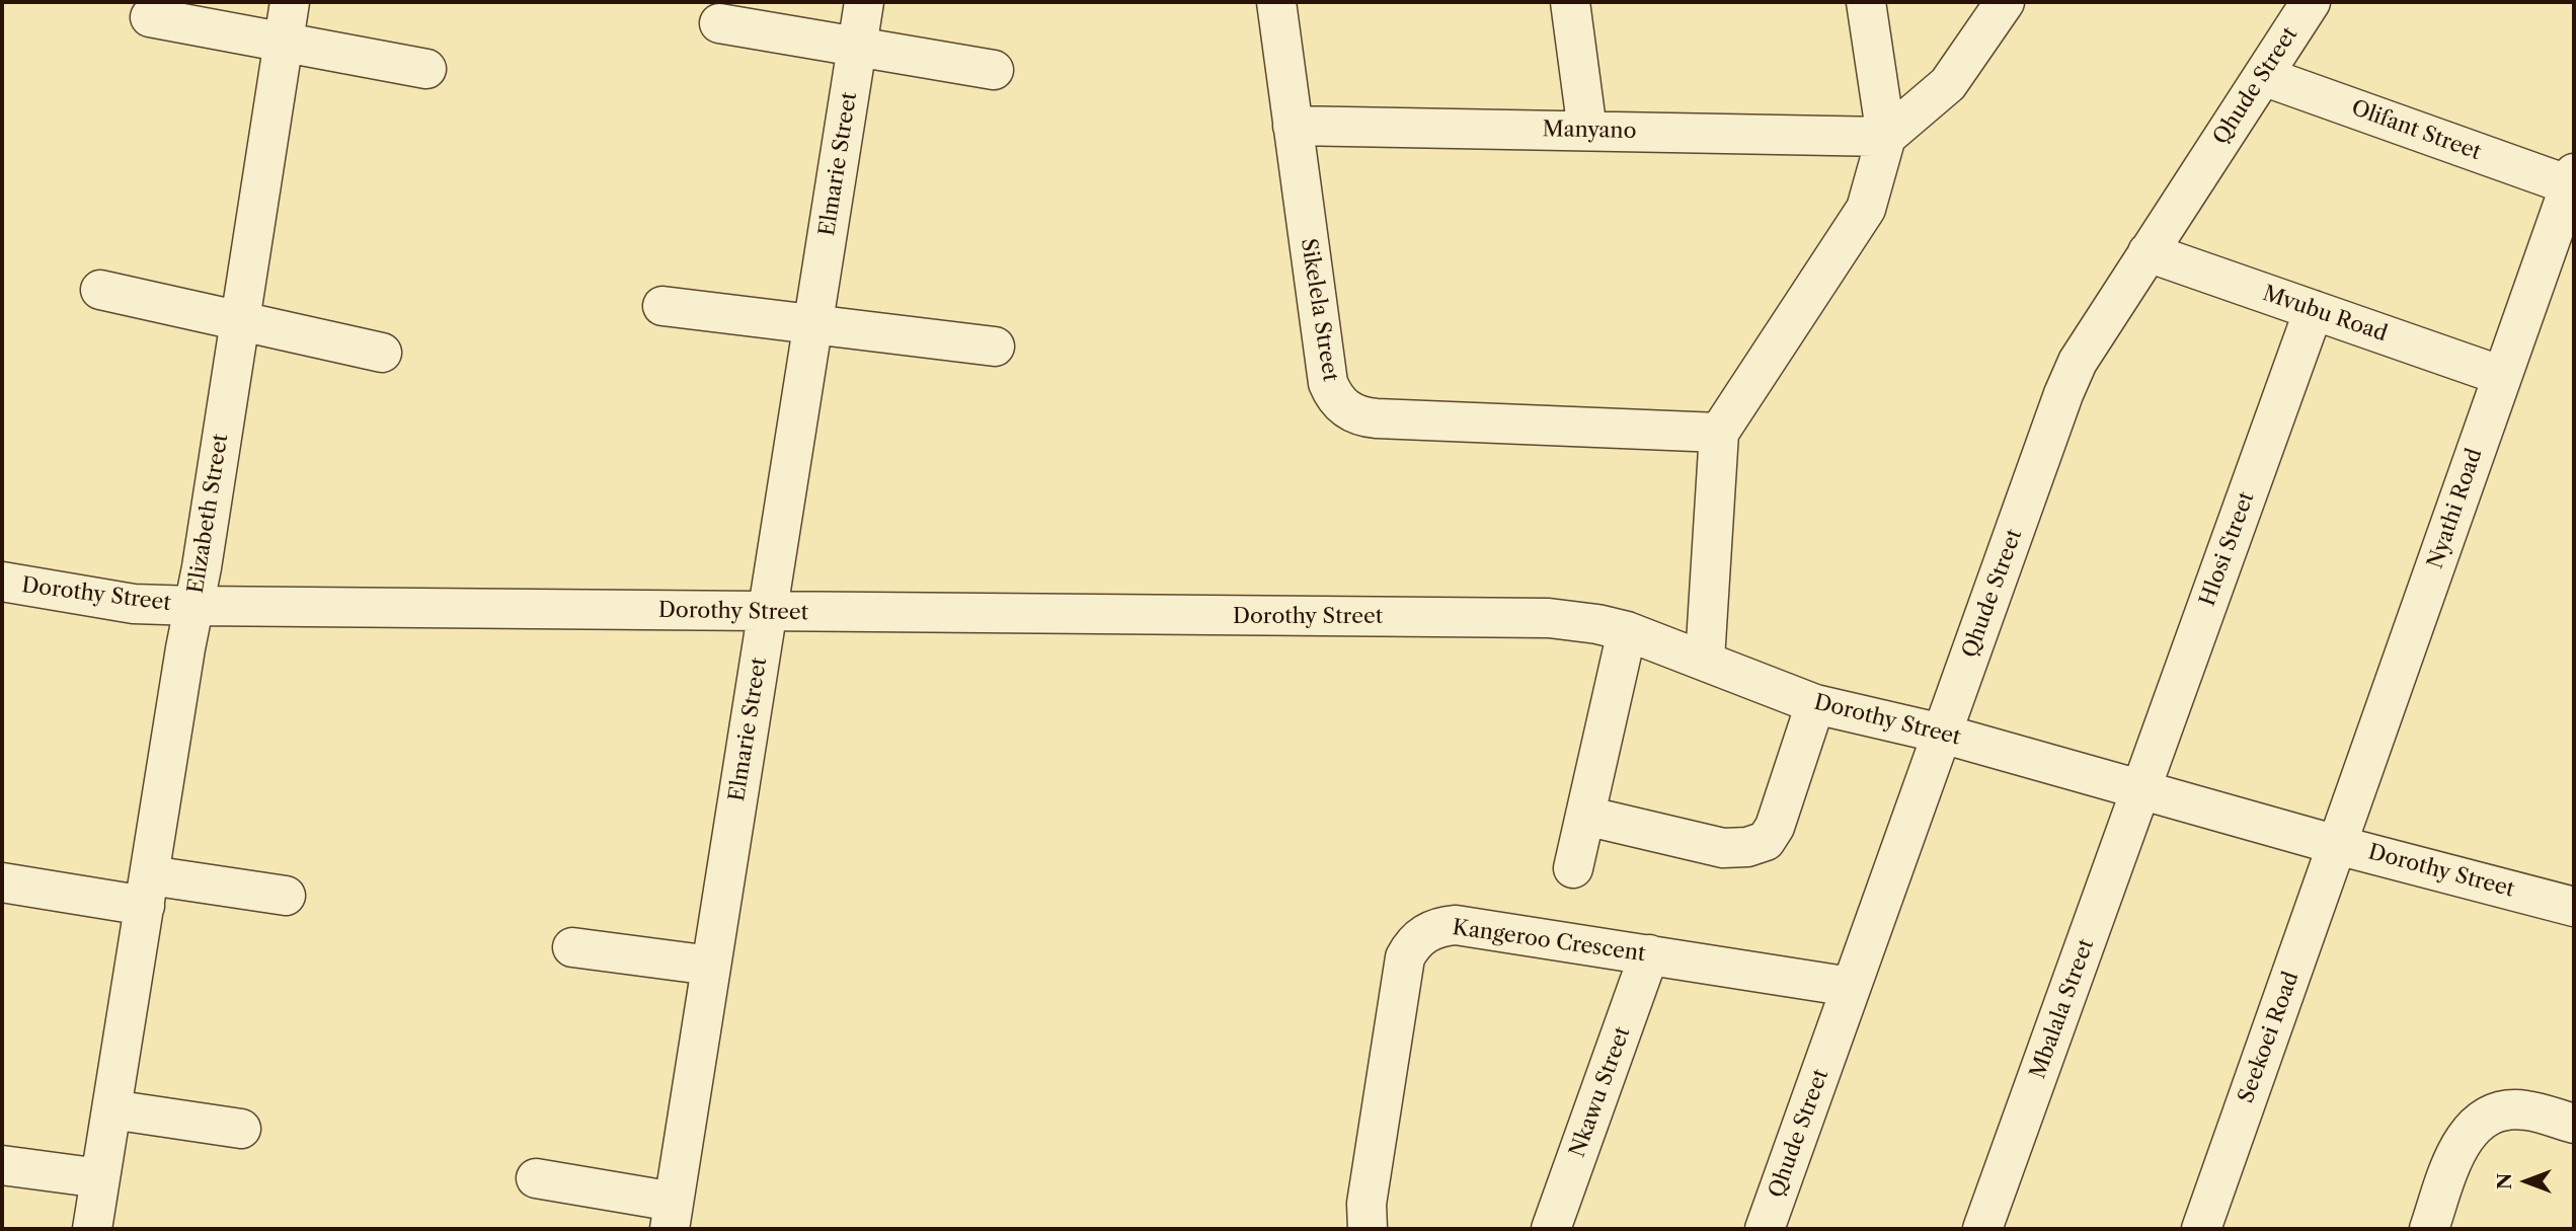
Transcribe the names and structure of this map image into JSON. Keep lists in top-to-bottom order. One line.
{"streets":{"street":["Qhude Street","Manyano","Olifant Street","Elmarie Street","Sikelela Street","Mvubu Road","Nyathi Road","Elizabeth Street","Hlosi Street","Dorothy Street","Kangeroo Crescent","Mbalala Street","Seekoei Road","Nkawu Street"]},"crossings":[["Qhude Street","Olifant Street"],["Qhude Street","Mvubu Road"],["Qhude Street","Dorothy Street"],["Qhude Street","Kangeroo Crescent"],["Manyano","Sikelela Street"],["Olifant Street","Nyathi Road"],["Elmarie Street","Dorothy Street"],["Mvubu Road","Nyathi Road"],["Mvubu Road","Hlosi Street"],["Nyathi Road","Dorothy Street"],["Nyathi Road","Seekoei Road"],["Elizabeth Street","Dorothy Street"],["Hlosi Street","Dorothy Street"],["Hlosi Street","Mbalala Street"],["Dorothy Street","Mbalala Street"],["Dorothy Street","Seekoei Road"],["Kangeroo Crescent","Nkawu Street"]],"north":"left"}
